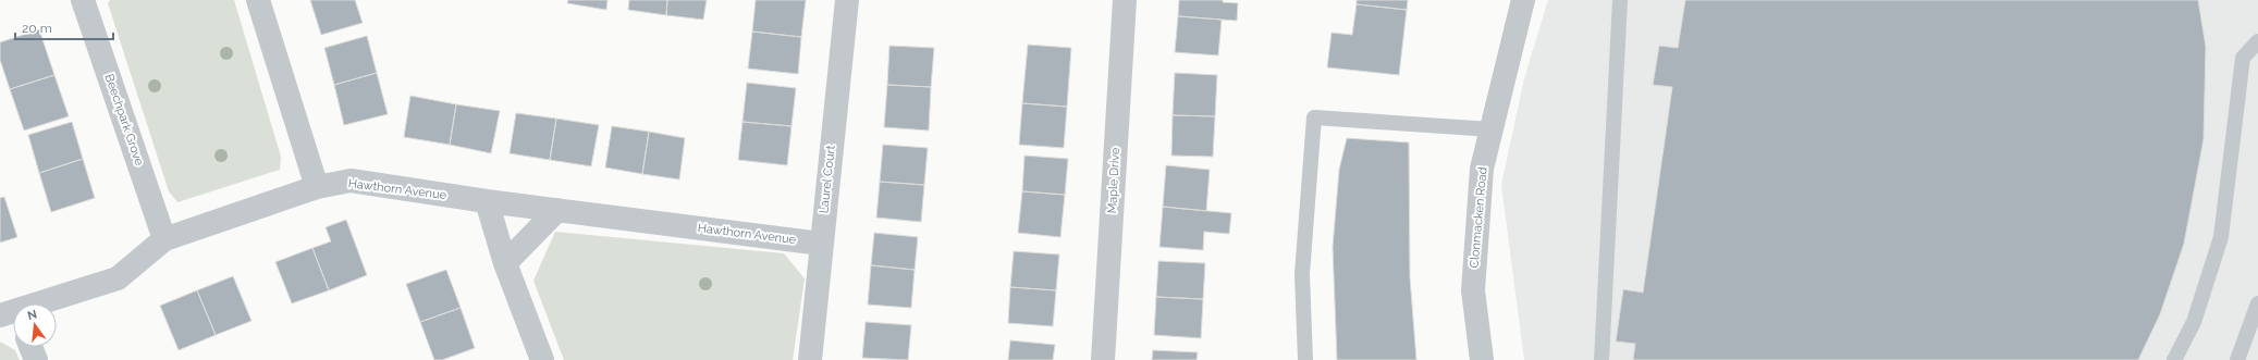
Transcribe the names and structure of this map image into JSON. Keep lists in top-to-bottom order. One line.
{"streets":{"street":["Beechpark Grove","Laurel Court","Maple Drive","Hawthorn Avenue","Clonmacken Road"]},"crossings":[["Beechpark Grove","Hawthorn Avenue"],["Laurel Court","Hawthorn Avenue"]],"scale_bar":"20 m","north":"top"}
